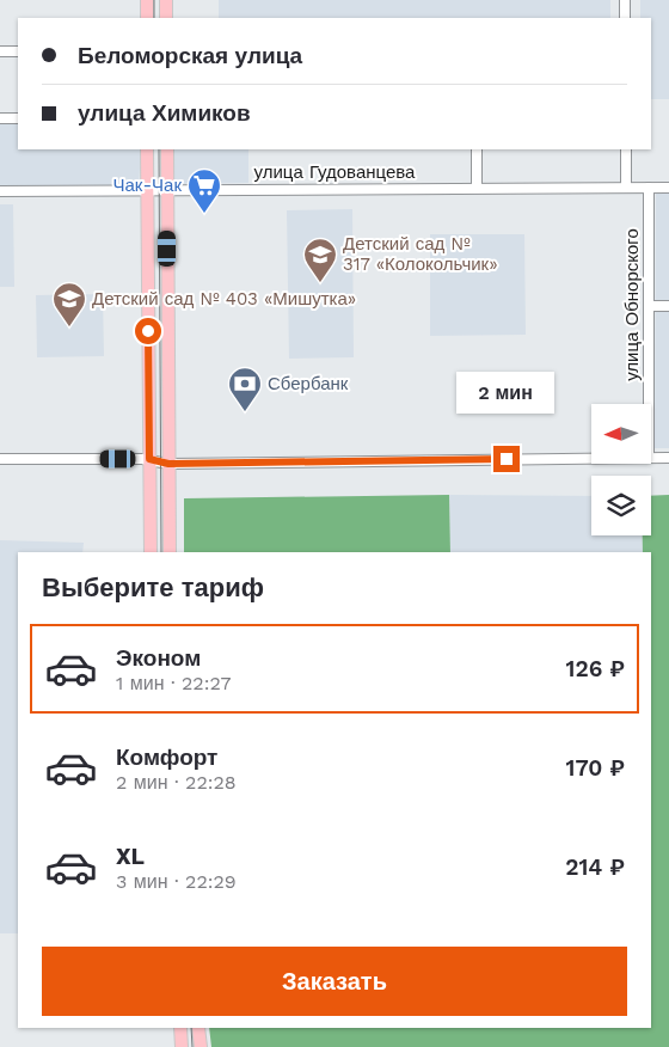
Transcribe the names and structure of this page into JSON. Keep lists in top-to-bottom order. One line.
{"streets":{"street":["улица Гудованцева","улица Обнорского"]},"crossings":[["улица Гудованцева","улица Обнорского"]],"places":{"supermarket":["Чак-Чак"],"school or university":["Детский сад № 317 «Колокольчик»","Детский сад № 403 «Мишутка»"],"bank":["Сбербанк"]},"north":"left","page":{"banner":["Беломорская улица","улица Химиков"],"bubble":"2 мин","heading":"Выберите тариф","list":[{"name":"Эконом","note":"1 мин · 22:27","value":"126 ₽"},{"name":"Комфорт","note":"2 мин · 22:28","value":"170 ₽"},{"name":"XL","note":"3 мин · 22:29","value":"214 ₽"}],"buttons":"Заказать"}}
